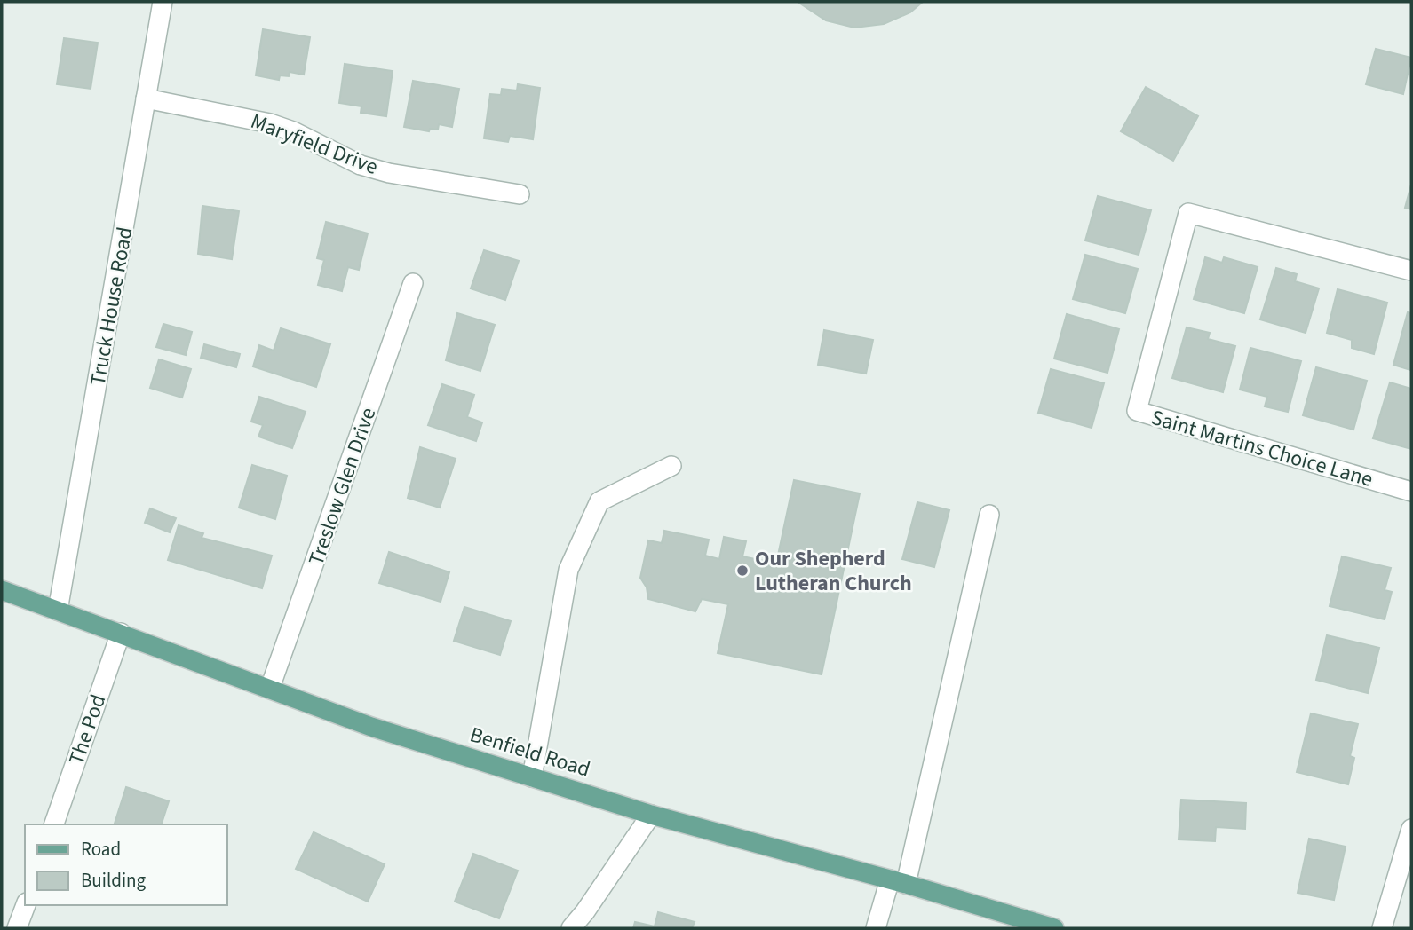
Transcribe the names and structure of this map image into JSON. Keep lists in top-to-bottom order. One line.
{"streets":{"main road":["Benfield Road"],"street":["Maryfield Drive","Truck House Road","Saint Martins Choice Lane","Treslow Glen Drive","The Pod"]},"crossings":[["Maryfield Drive","Truck House Road"],["Truck House Road","Benfield Road"],["Treslow Glen Drive","Benfield Road"],["The Pod","Benfield Road"]],"places":["Our Shepherd Lutheran Church"],"legend":["Road","Building"]}
